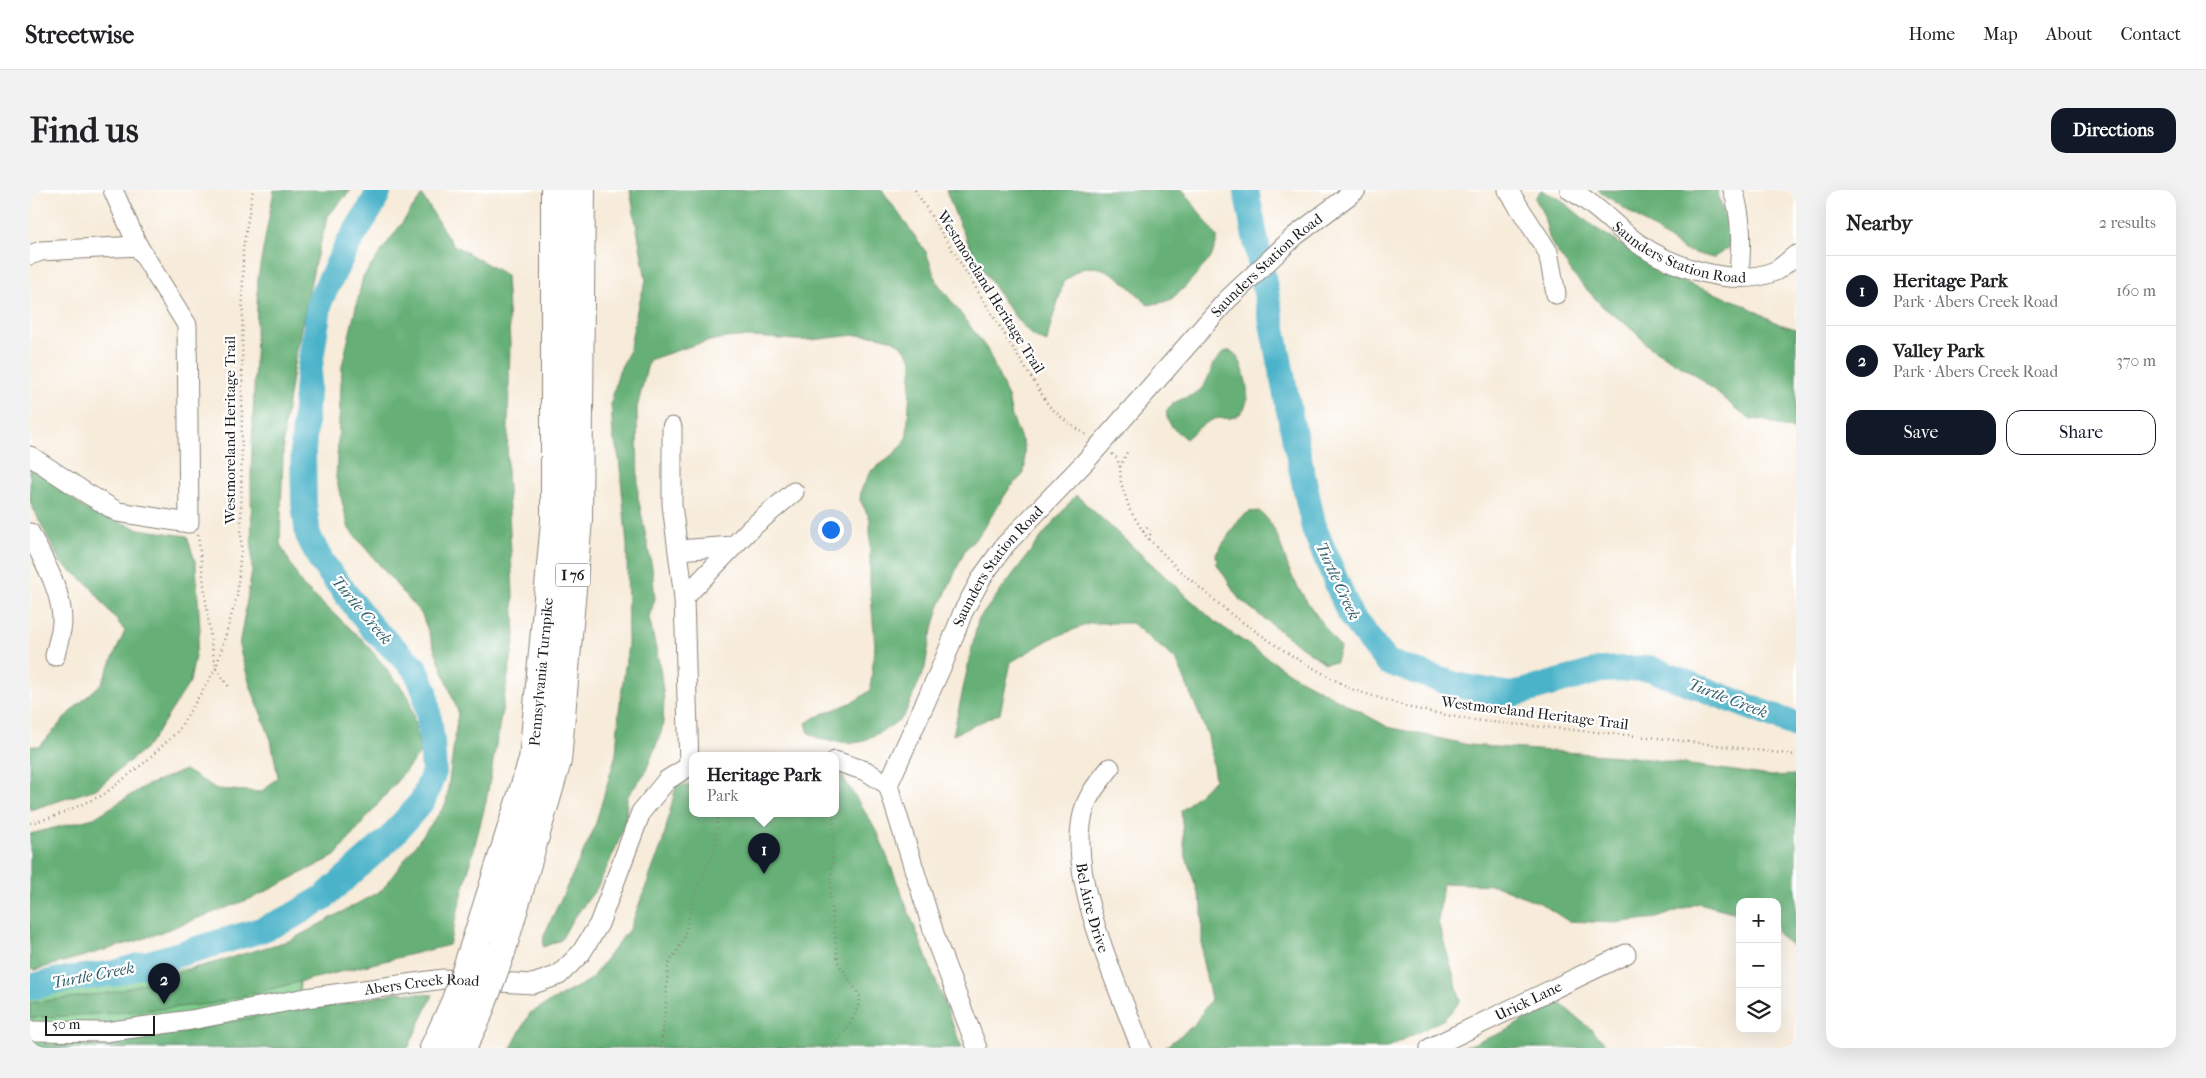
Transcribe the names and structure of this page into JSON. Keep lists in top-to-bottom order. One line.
{"streets":{"highway":["I 76","Pennsylvania Turnpike"],"street":["Saunders Station Road","Bel Aire Drive","Abers Creek Road","Urick Lane"],"path":["Westmoreland Heritage Trail"]},"water":["Turtle Creek"],"scale_bar":"50 m","page":{"header":"Streetwise","nav":["Home","Map","About","Contact"],"buttons":["Directions",["Save","Share"]],"title":"Find us","heading":["Nearby","2 results"],"list":[{"mark":"1","name":"Heritage Park","note":"Park · Abers Creek Road","value":"160 m"},{"mark":"2","name":"Valley Park","note":"Park · Abers Creek Road","value":"370 m"}],"popup":["Heritage Park","Park"],"pins":["1","2"],"map_buttons":["+","−"],"scale":"50 m"}}
